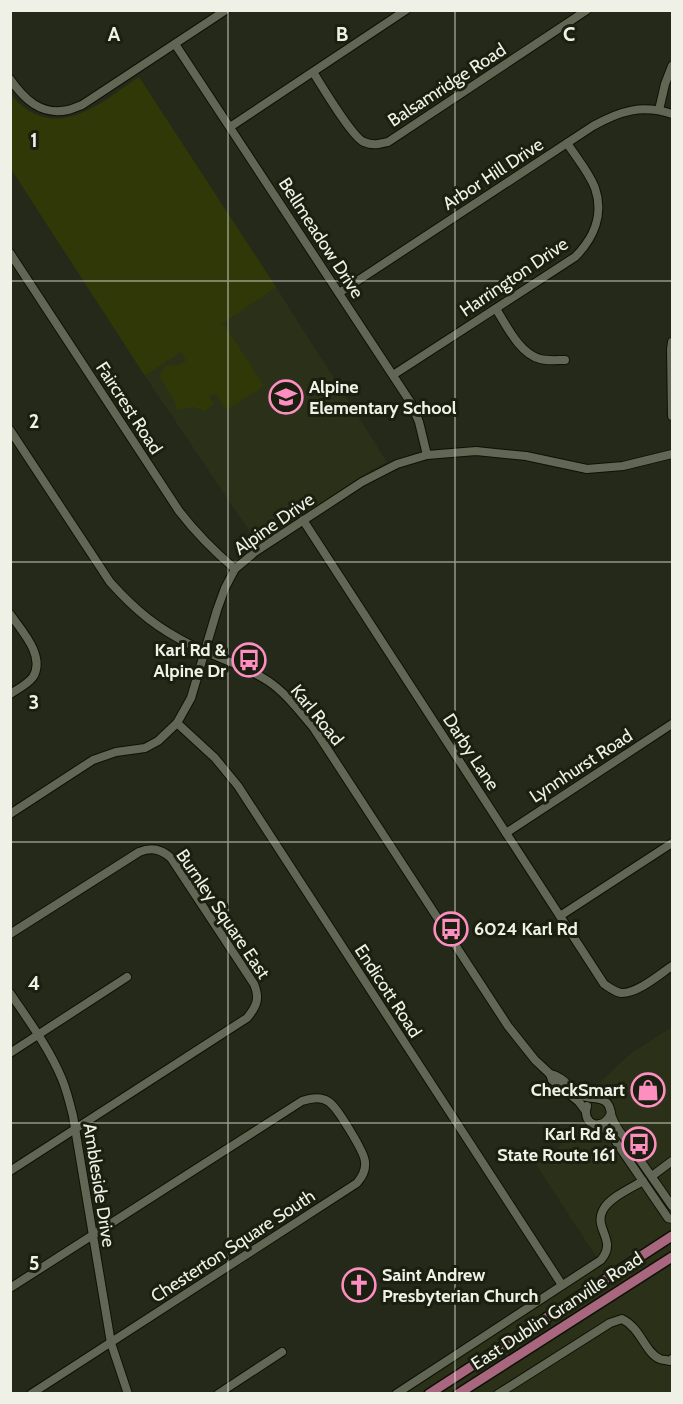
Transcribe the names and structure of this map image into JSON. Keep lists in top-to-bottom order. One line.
{"streets":{"main road":["East Dublin Granville Road"],"street":["Balsamridge Road","Arbor Hill Drive","Bellmeadow Drive","Harrington Drive","Faircrest Road","Alpine Drive","Karl Road","Darby Lane","Lynnhurst Road","Burnley Square East","Endicott Road","Ambleside Drive","Chesterton Square South"]},"crossings":[["Arbor Hill Drive","Bellmeadow Drive"],["Arbor Hill Drive","Harrington Drive"],["Bellmeadow Drive","Harrington Drive"],["Bellmeadow Drive","Alpine Drive"],["Faircrest Road","Alpine Drive"],["Alpine Drive","Karl Road"],["Alpine Drive","Darby Lane"],["Alpine Drive","Endicott Road"],["Darby Lane","Lynnhurst Road"],["Burnley Square East","Ambleside Drive"],["Endicott Road","East Dublin Granville Road"],["Ambleside Drive","Chesterton Square South"]],"places":{"school or university":["Alpine Elementary School"],"bus stop":["Karl Rd & Alpine Dr","6024 Karl Rd","Karl Rd & State Route 161"],"shop":["CheckSmart"],"church":["Saint Andrew Presbyterian Church"]},"grid":{"columns":["A","B","C"],"rows":["1","2","3","4","5"]}}
